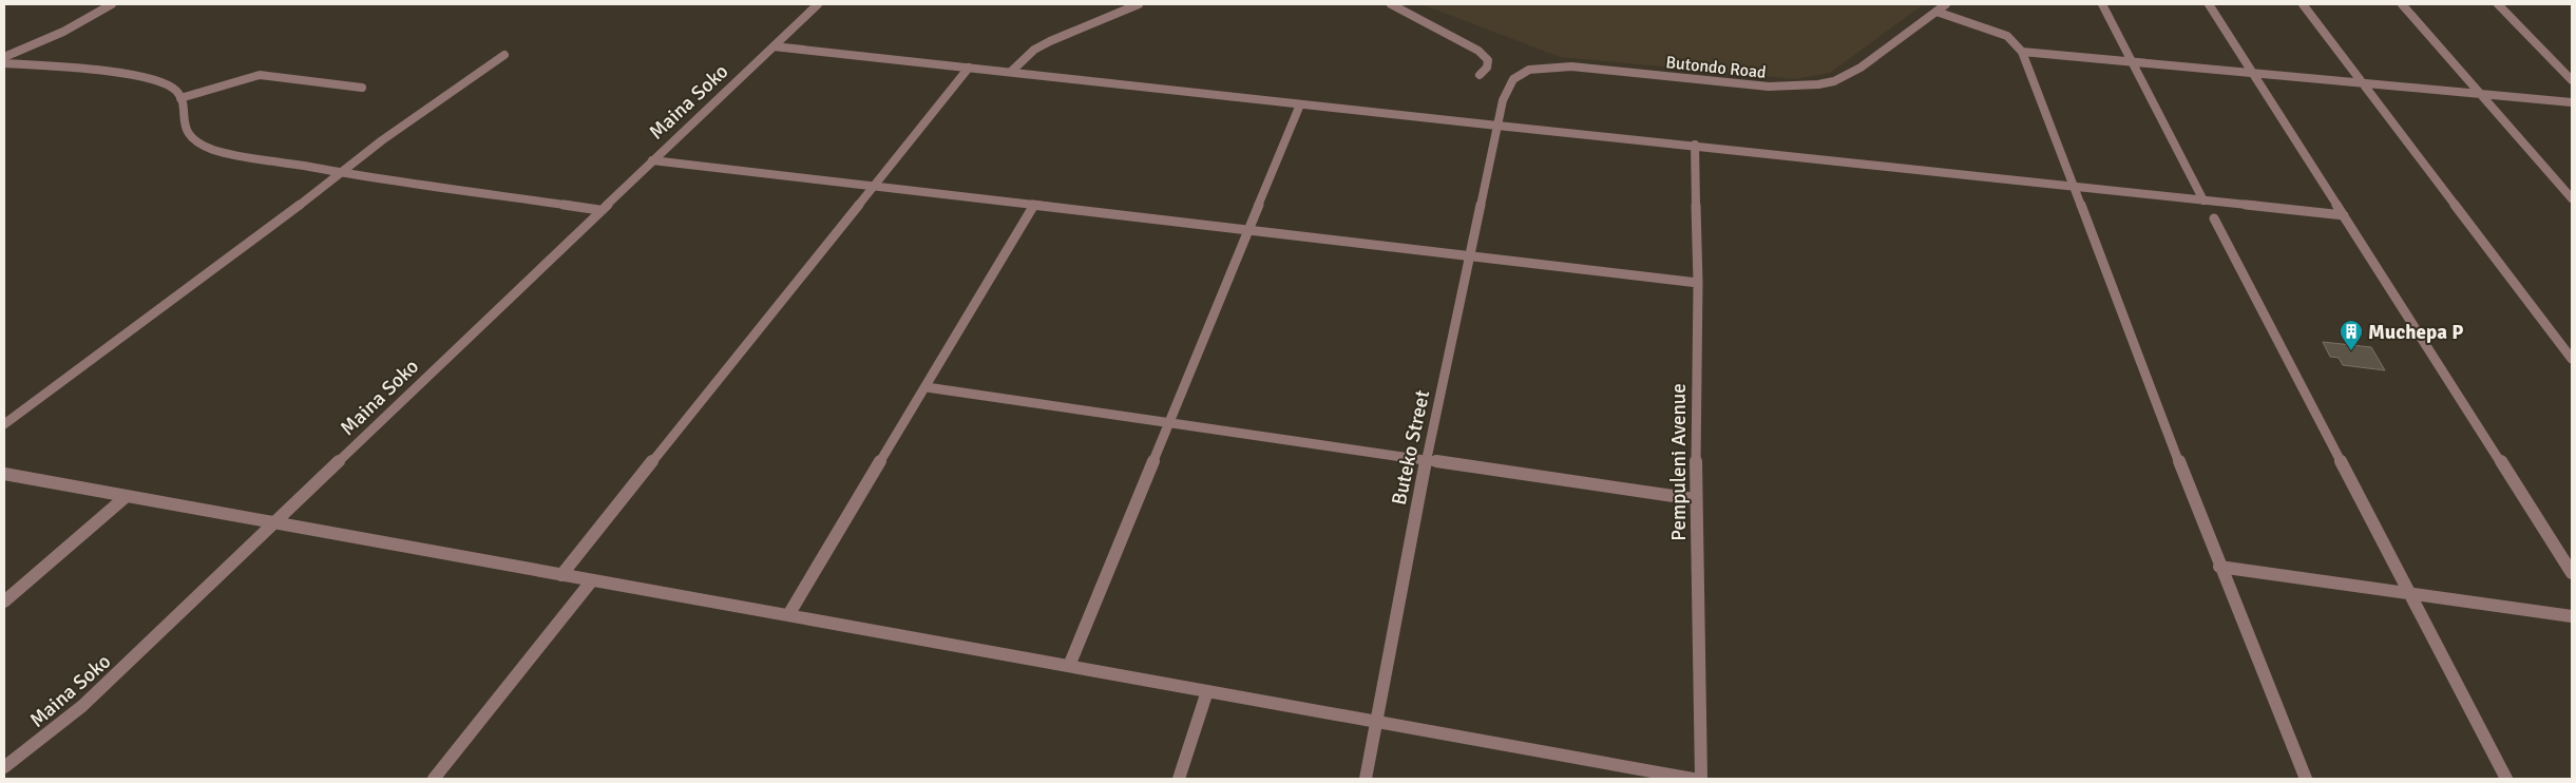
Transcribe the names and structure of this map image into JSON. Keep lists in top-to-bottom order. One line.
{"streets":{"street":["Butondo Road","Maina Soko","Buteko Street","Pempuleni Avenue"]},"crossings":[["Butondo Road","Buteko Street"]],"places":{"building":["Muchepa P"]}}
